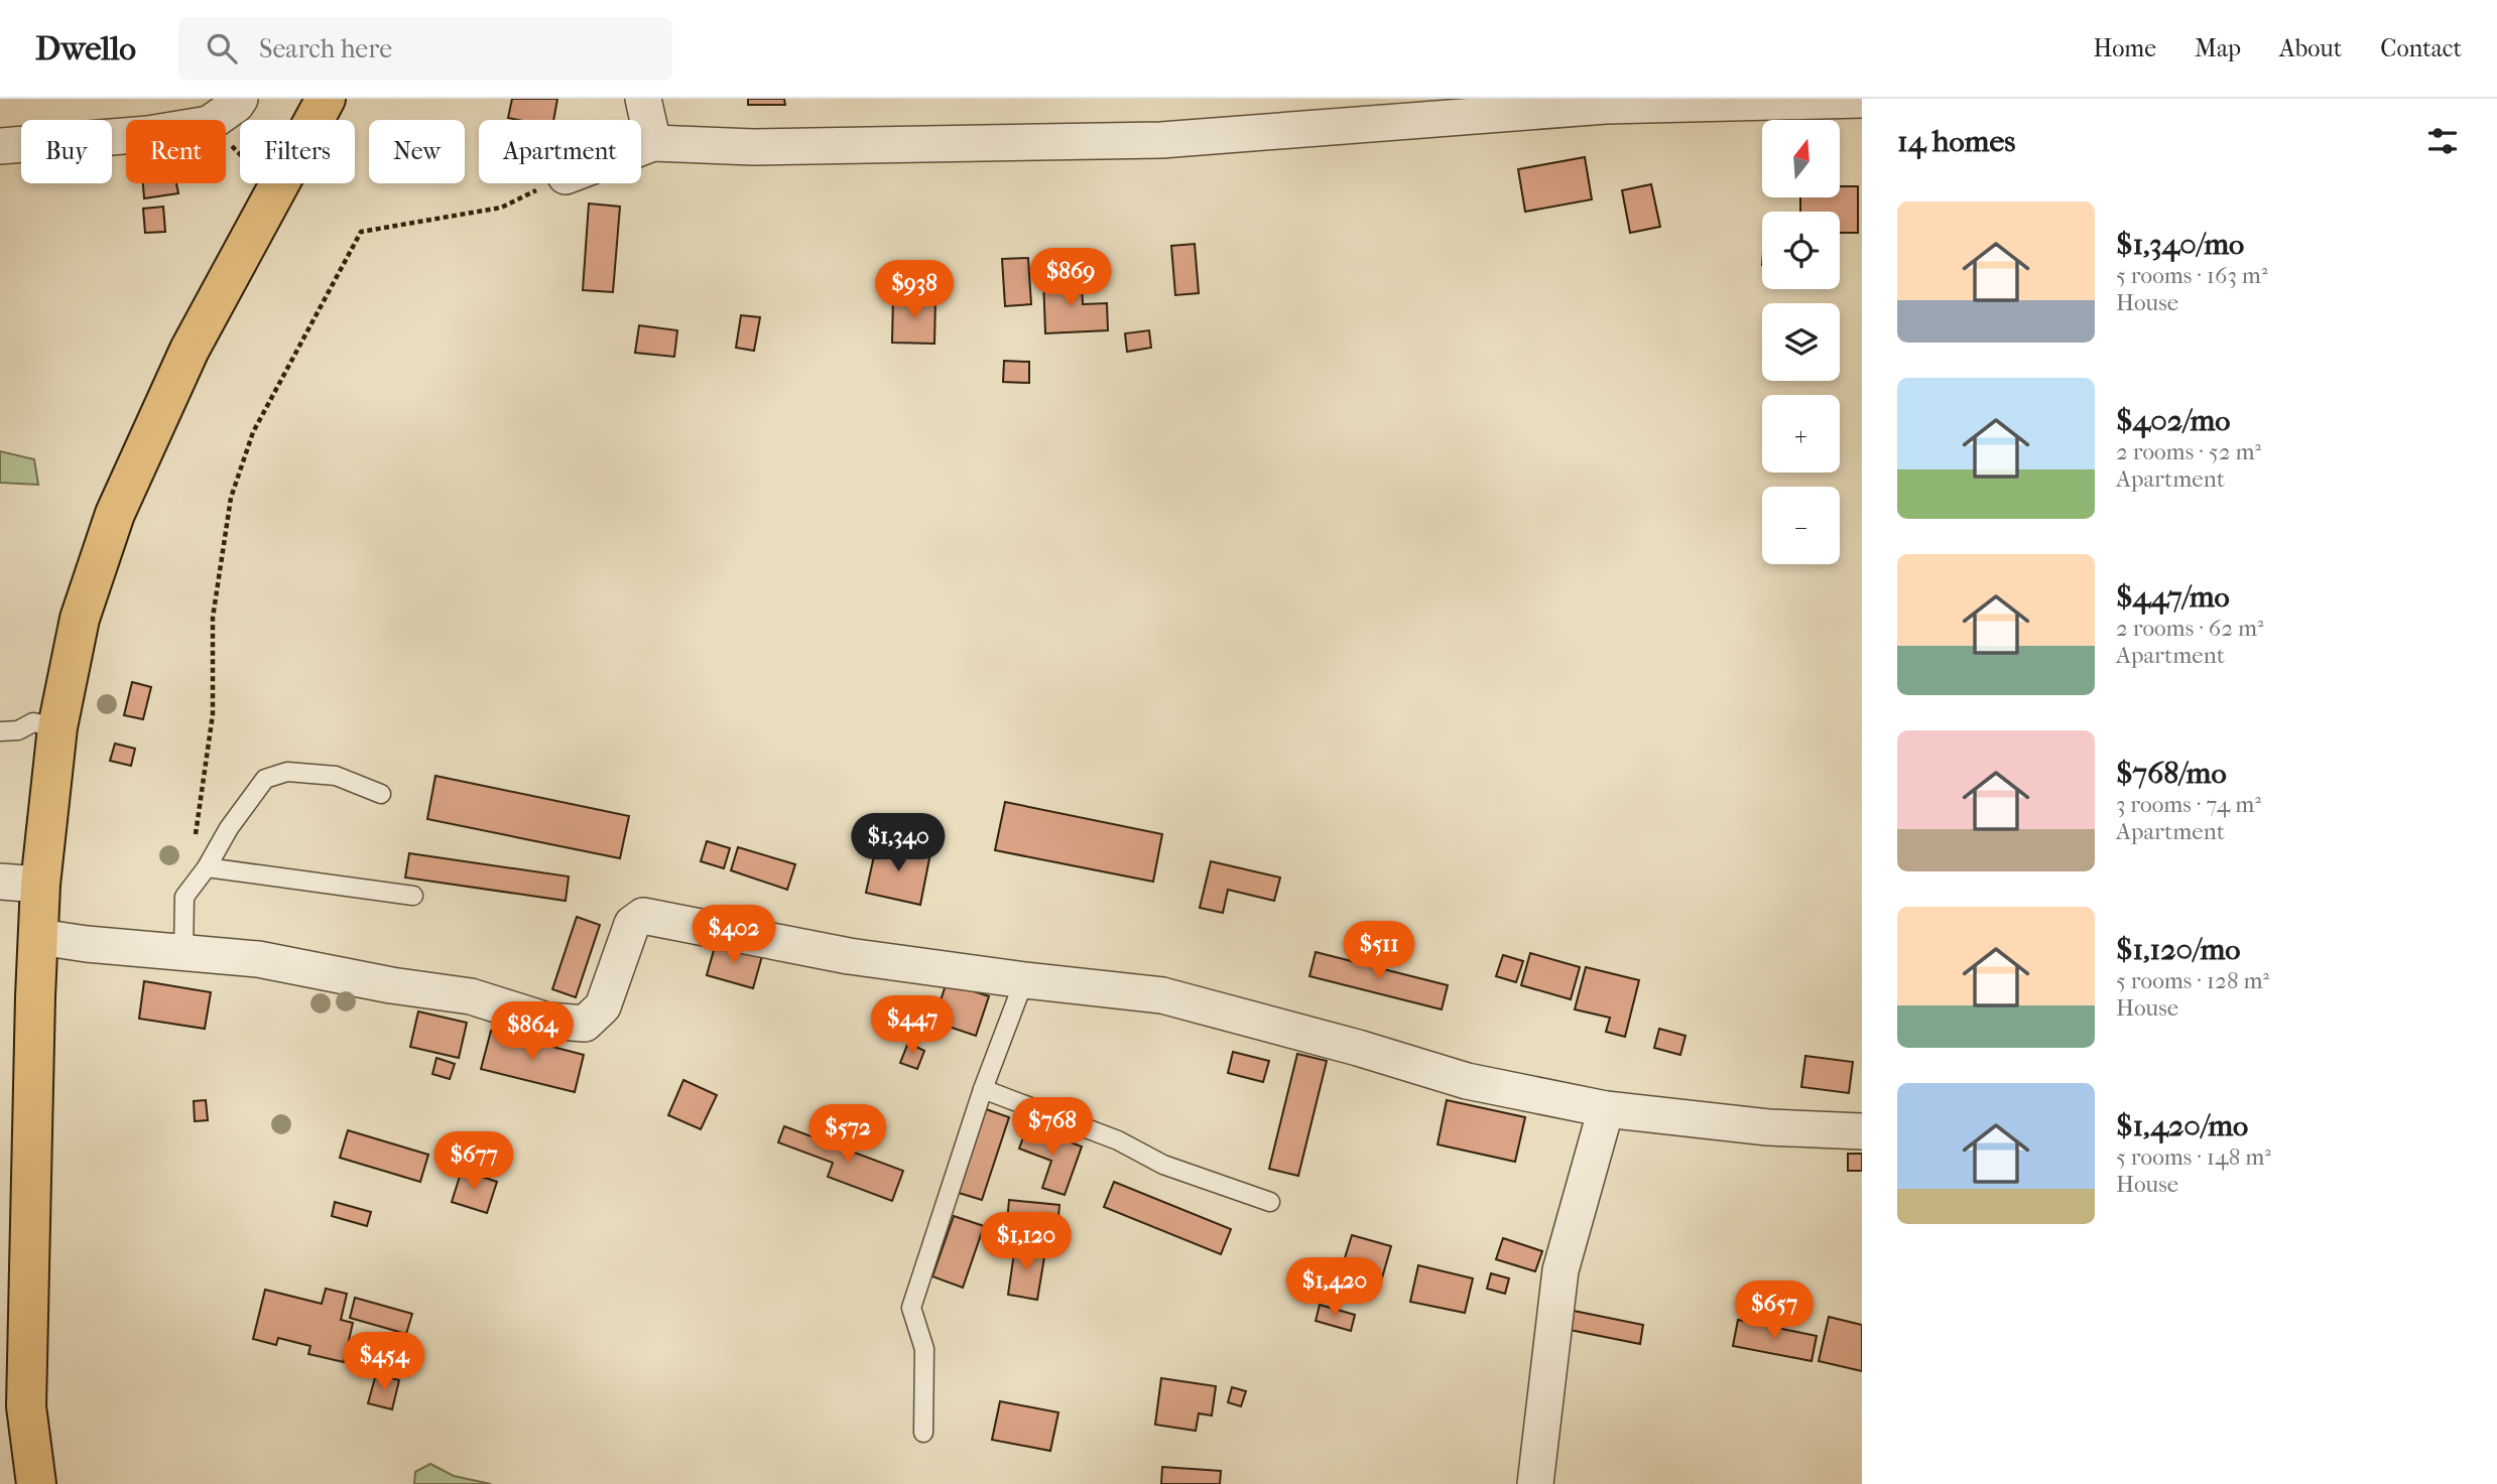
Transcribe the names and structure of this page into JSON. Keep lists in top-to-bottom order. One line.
{"north":"top","page":{"header":"Dwello","search":"Search here","nav":["Home","Map","About","Contact"],"heading":"14 homes","map_buttons":["+","−"],"chip":["Buy","Rent","Filters","New","Apartment"],"list":[{"name":"$1,340/mo","note":"5 rooms · 163 m² · House"},{"name":"$402/mo","note":"2 rooms · 52 m² · Apartment"},{"name":"$447/mo","note":"2 rooms · 62 m² · Apartment"},{"name":"$768/mo","note":"3 rooms · 74 m² · Apartment"},{"name":"$1,120/mo","note":"5 rooms · 128 m² · House"},{"name":"$1,420/mo","note":"5 rooms · 148 m² · House"}],"price":["$869","$938","$1,340","$402","$511","$447","$864","$768","$572","$677","$1,120","$1,420","$657","$454"]}}
